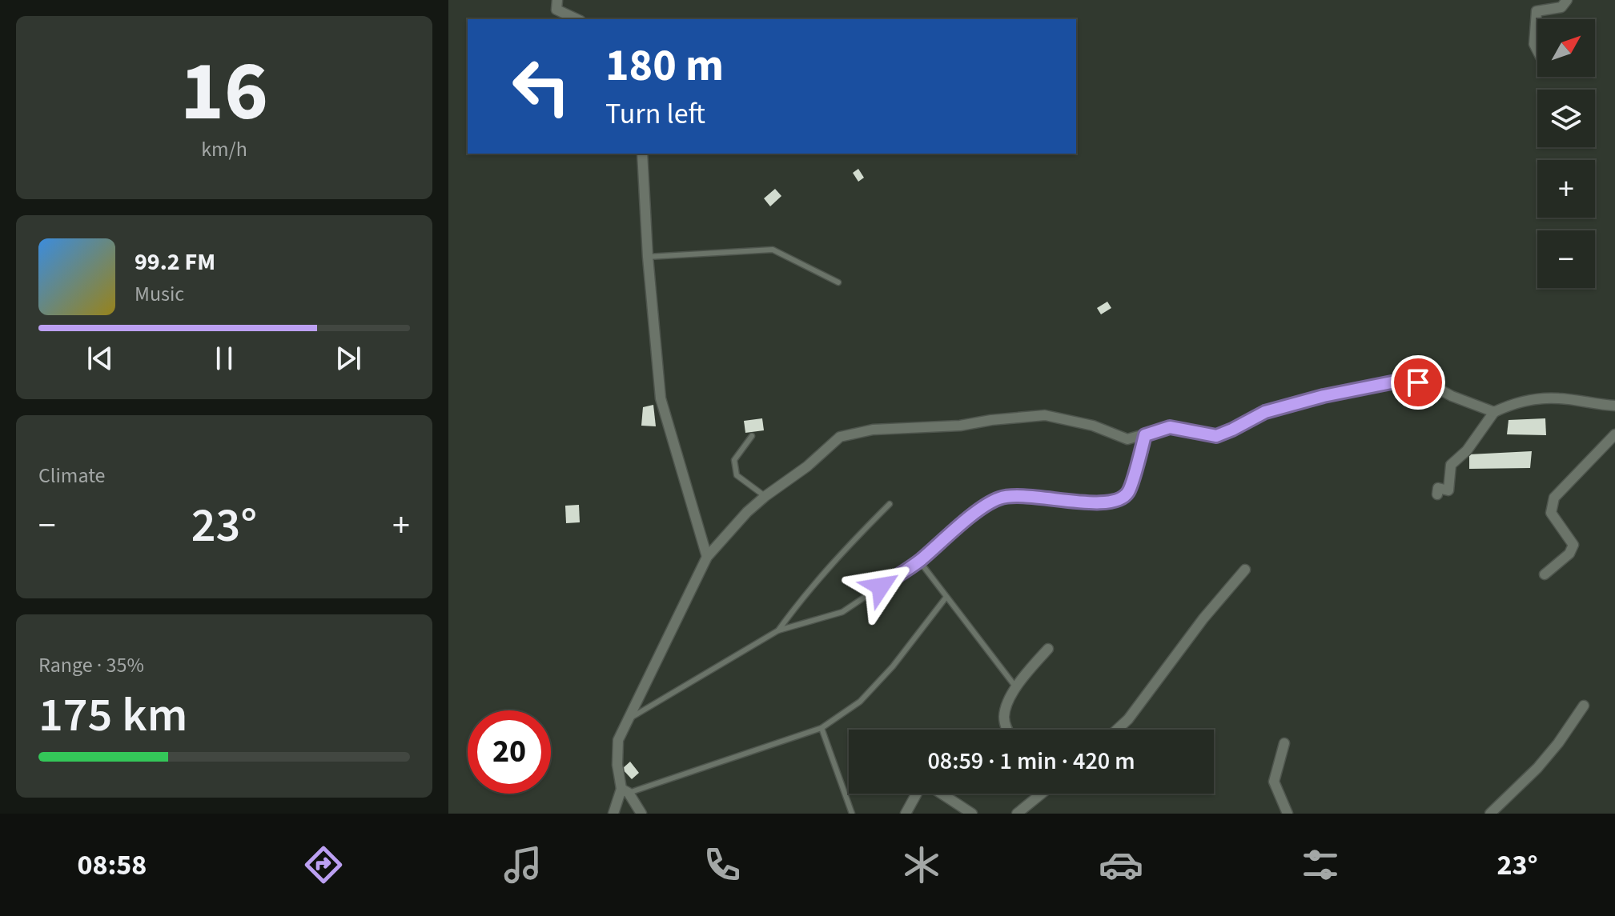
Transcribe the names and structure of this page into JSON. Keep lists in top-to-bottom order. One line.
{"north":"top right","page":{"tile":[["16","km/h"],"Climate",["Range · 35%","175 km"]],"map_buttons":["+","−"],"turn":["180 m","Turn left"],"song":["99.2 FM","Music"],"heat":["−","23°","+"],"limit":"20","trip":"08:59 · 1 min · 420 m","tabs":["08:58","23°"]}}
